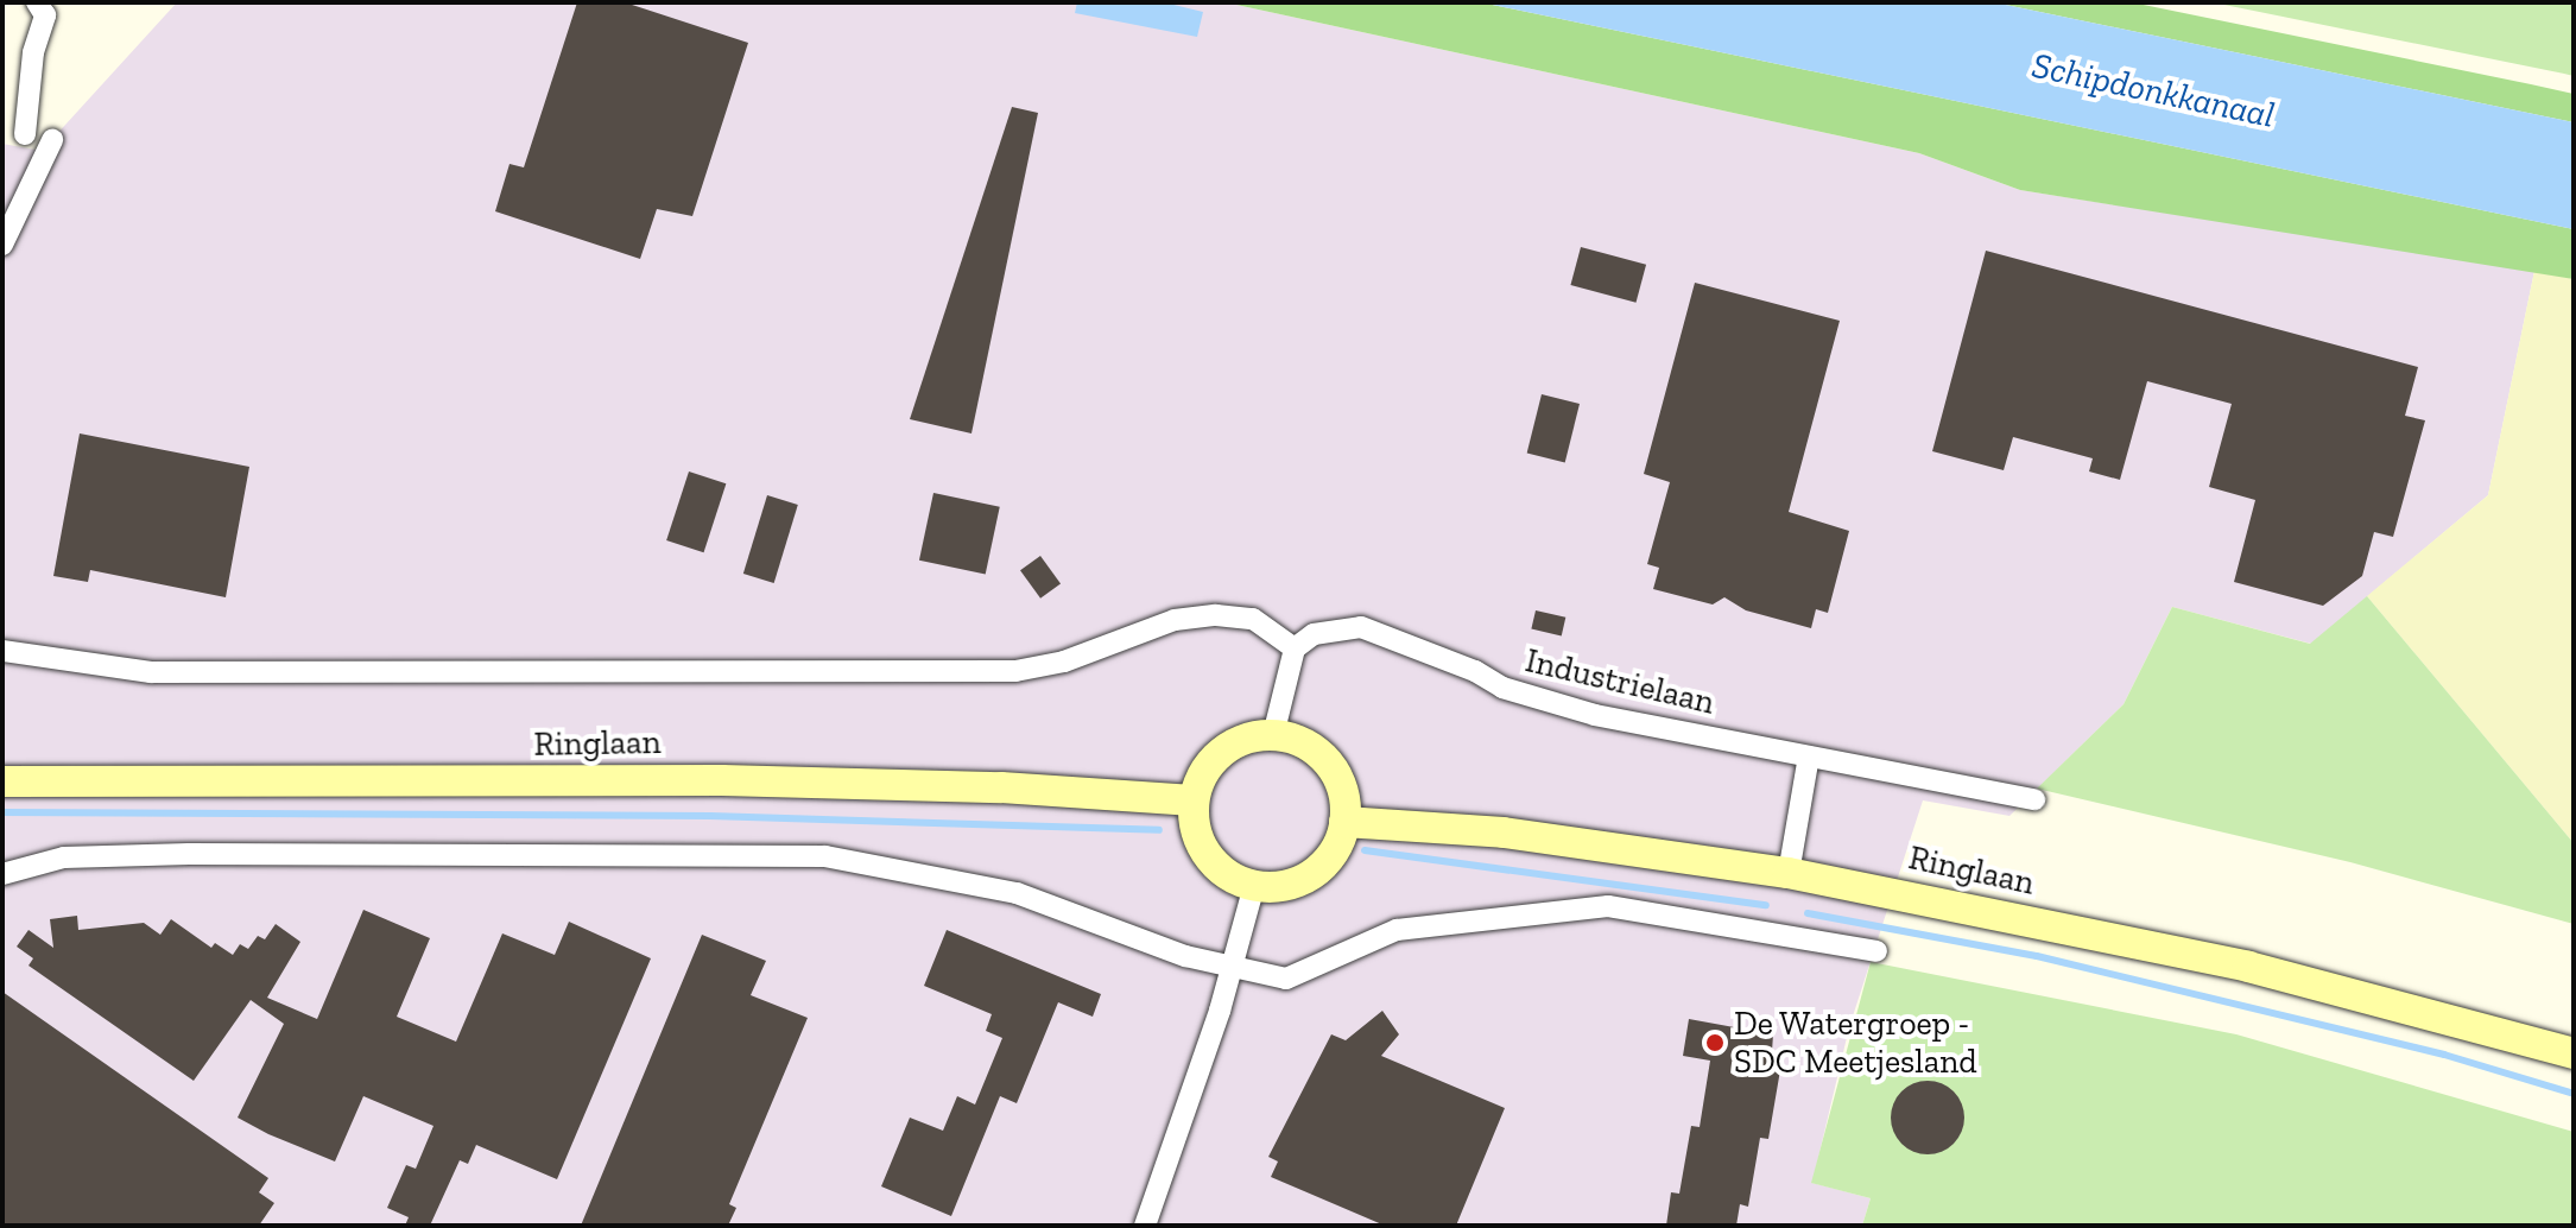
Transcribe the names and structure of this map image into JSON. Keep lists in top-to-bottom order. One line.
{"streets":{"main road":["Ringlaan"],"street":["Industrielaan"]},"water":["Schipdonkkanaal"],"places":["De Watergroep - SDC Meetjesland"]}
